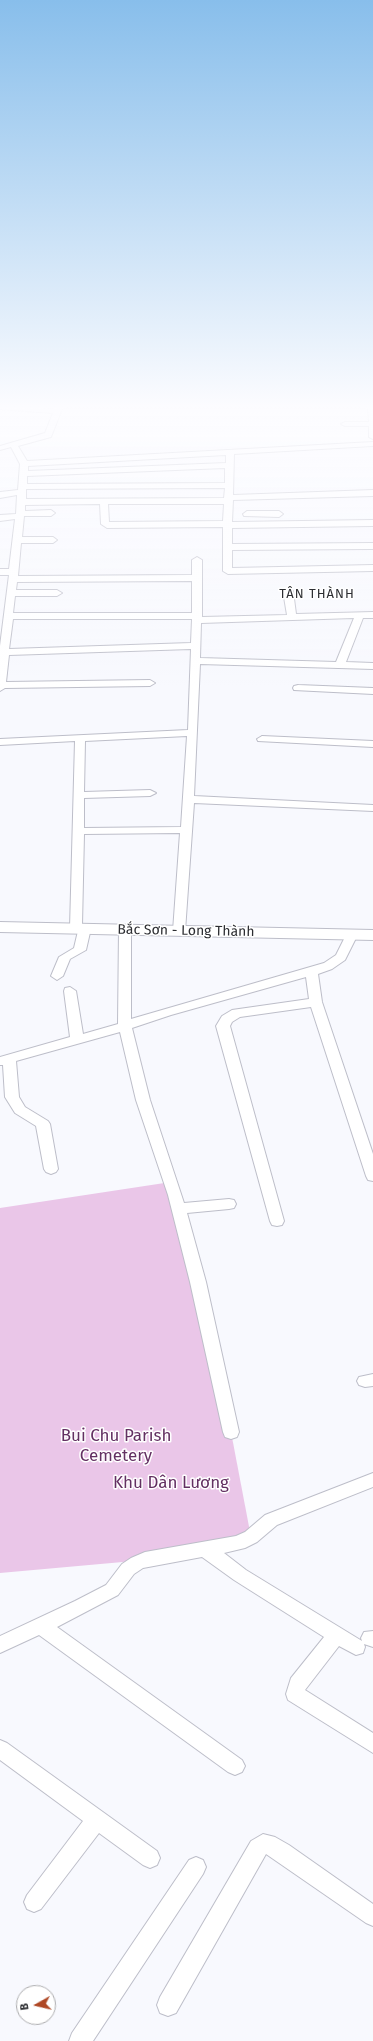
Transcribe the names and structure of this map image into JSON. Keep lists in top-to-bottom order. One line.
{"streets":{"main road":["Bắc Sơn - Long Thành"]},"districts":["TÂN THÀNH"],"parks":["Bui Chu Parish Cemetery","Khu Dân Lương"],"north":"left"}
